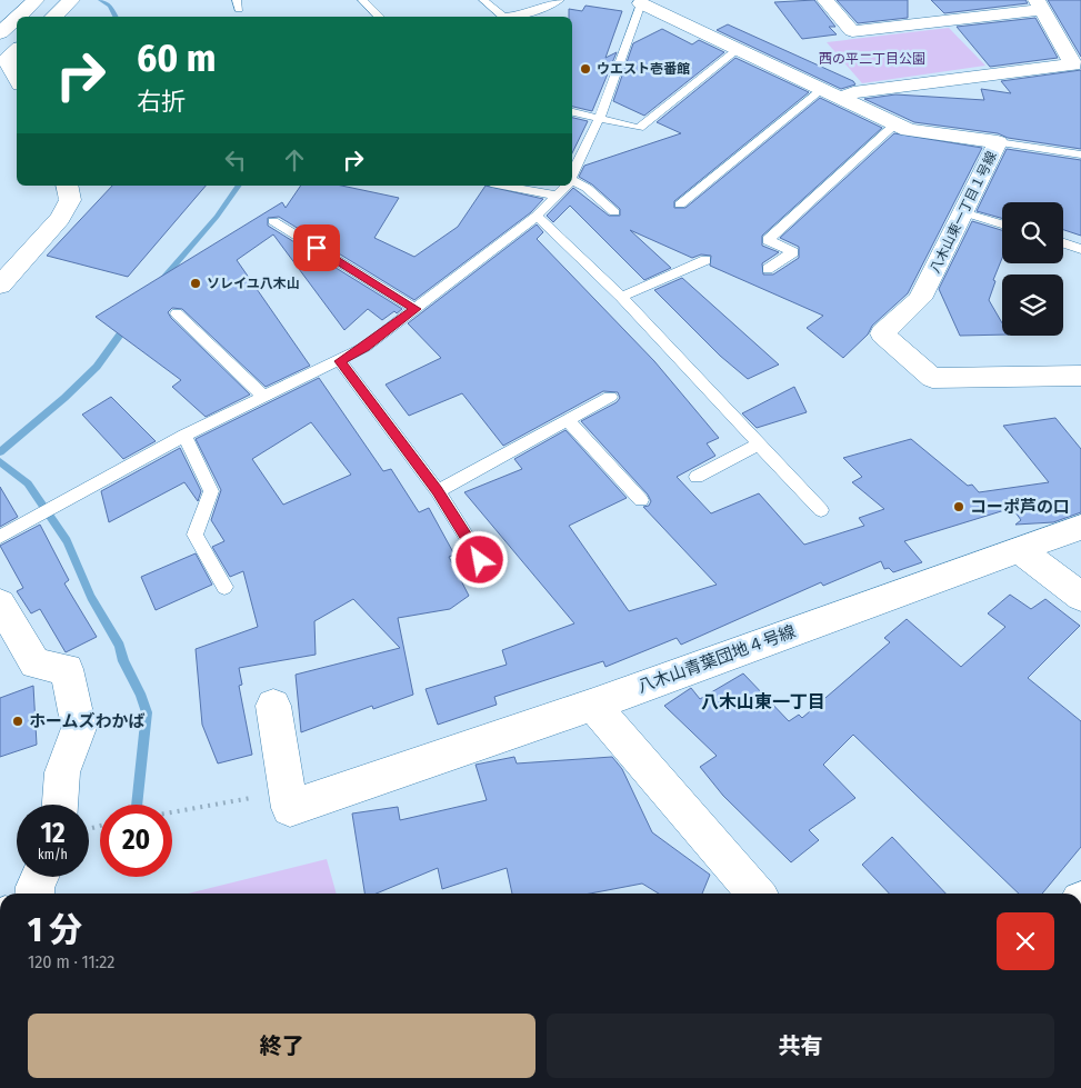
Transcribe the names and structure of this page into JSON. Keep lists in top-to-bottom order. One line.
{"streets":{"street":["八木山東一丁目１号線","八木山青葉団地４号線"]},"districts":["八木山東一丁目"],"parks":["西の平二丁目公園"],"places":["ウエスト壱番館","ソレイユ八木山","コーポ芦の口","ホームズわかば"],"page":{"turn":["60 m","右折"],"speed":"12 km/h","limit":"20","heading":["1 分","120 m · 11:22"],"buttons":["終了","共有"]}}
